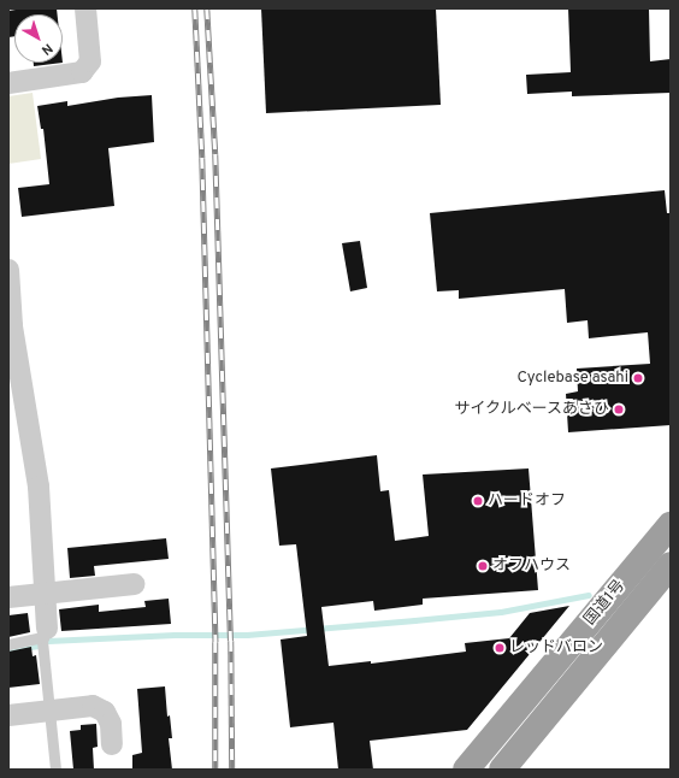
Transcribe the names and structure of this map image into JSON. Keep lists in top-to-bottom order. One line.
{"streets":{"highway":["国道1号"]},"places":["Cyclebase asahi","サイクルベースあさひ","ハードオフ","オフハウス","レッドバロン"],"north":"bottom right"}
